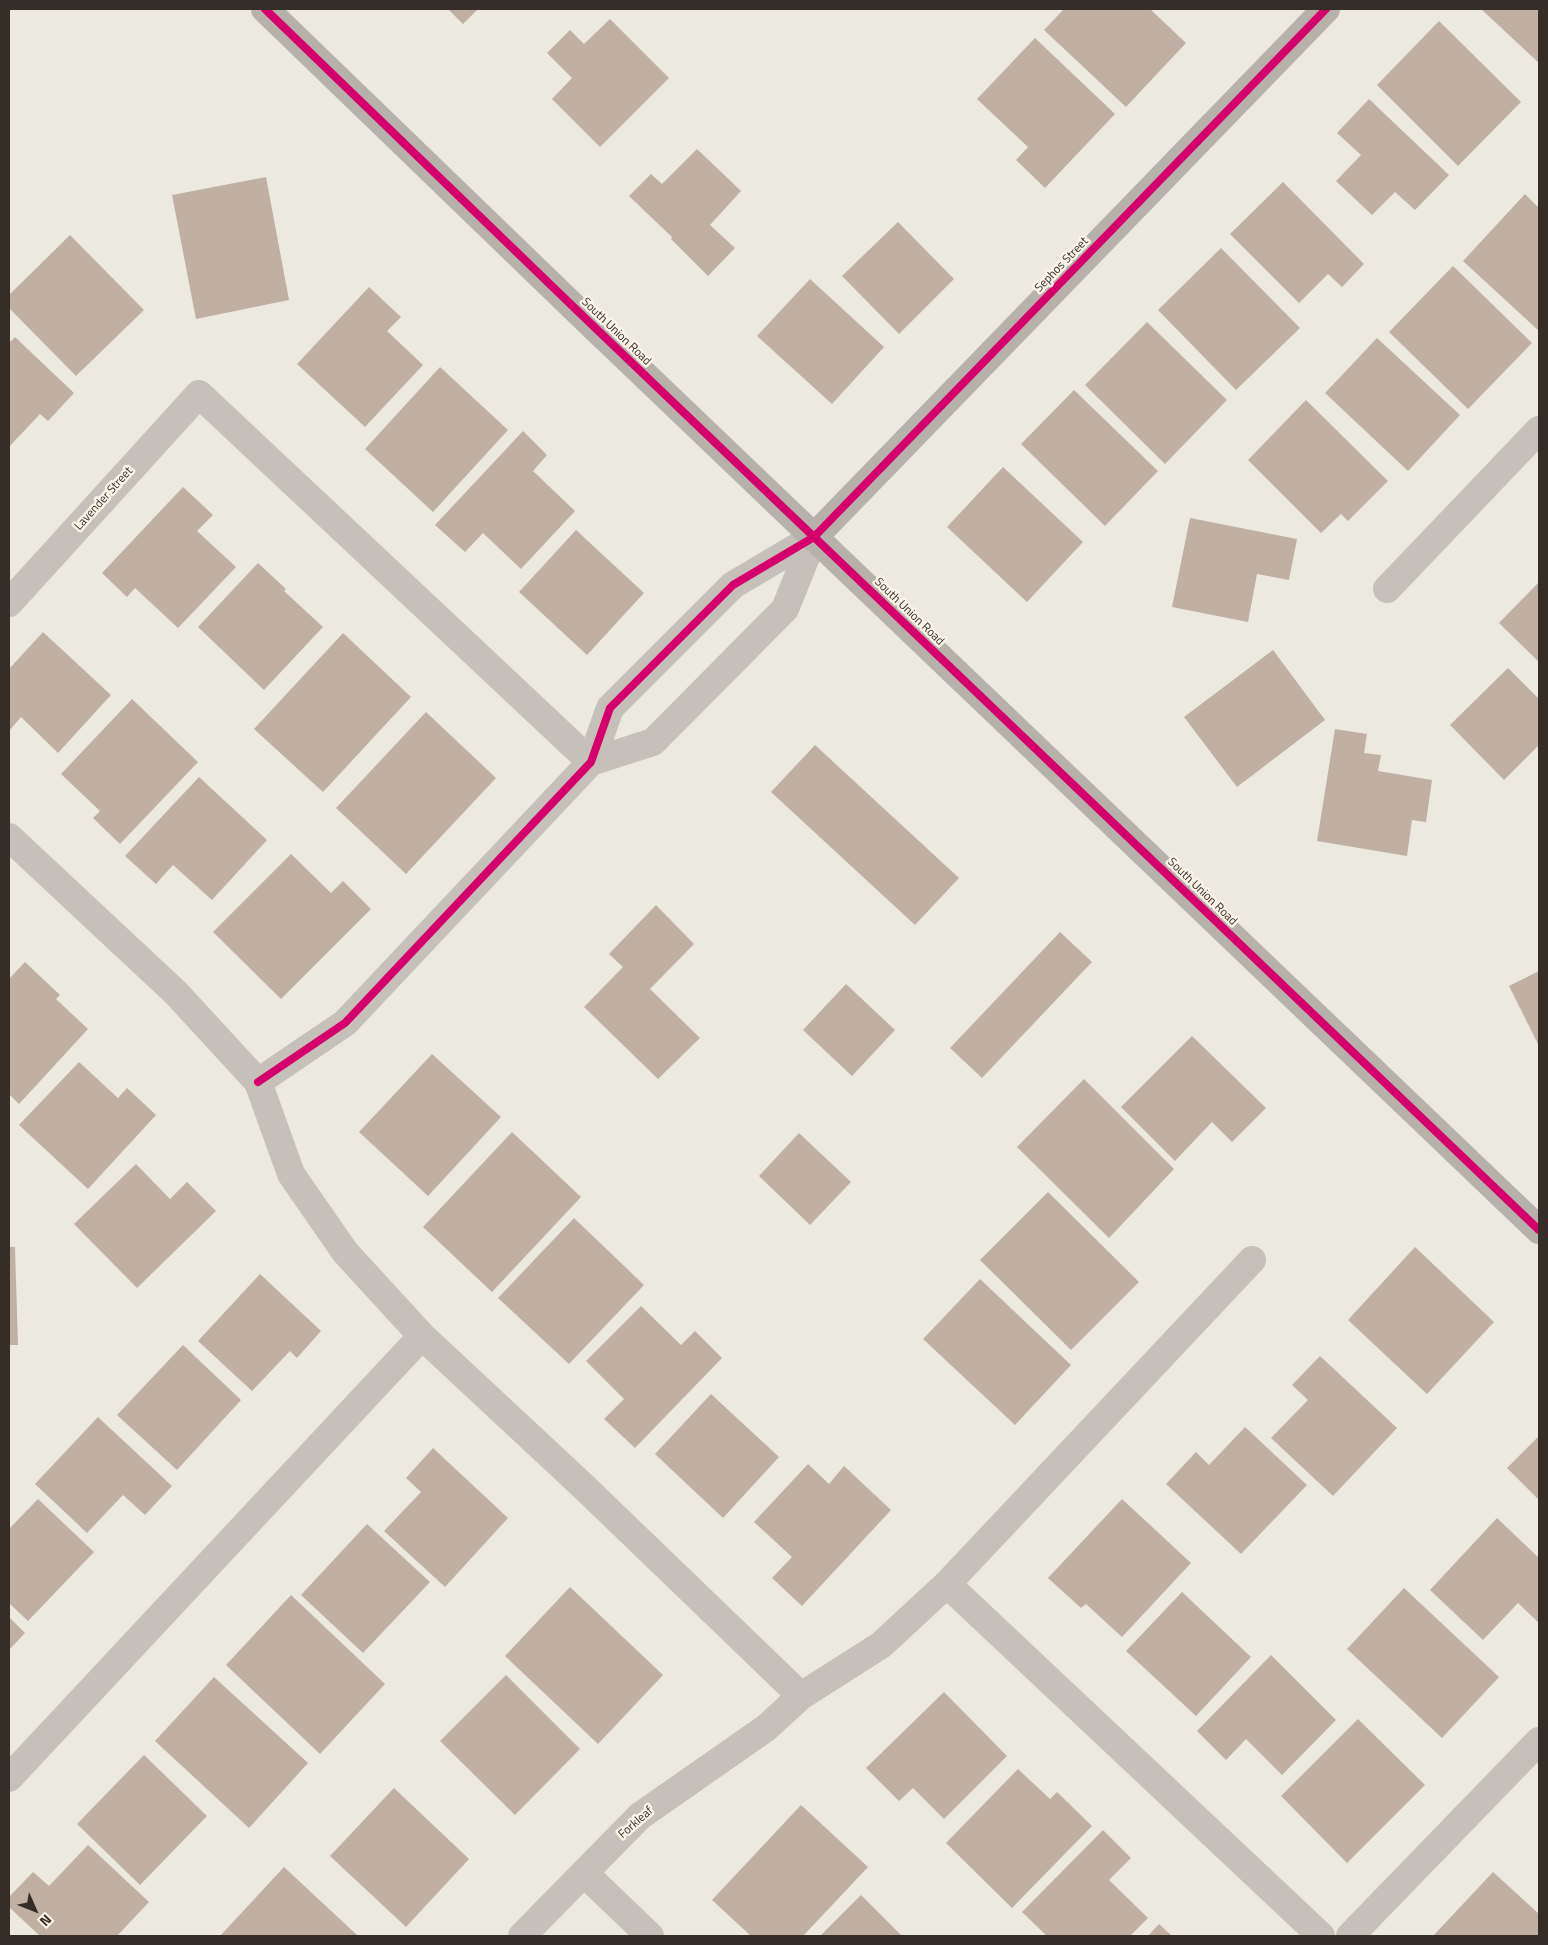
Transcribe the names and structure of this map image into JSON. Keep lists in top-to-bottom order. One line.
{"streets":{"street":["Sephos Street","South Union Road","Lavender Street","Forkleaf"]},"crossings":[["Sephos Street","South Union Road"]],"north":"bottom right"}
